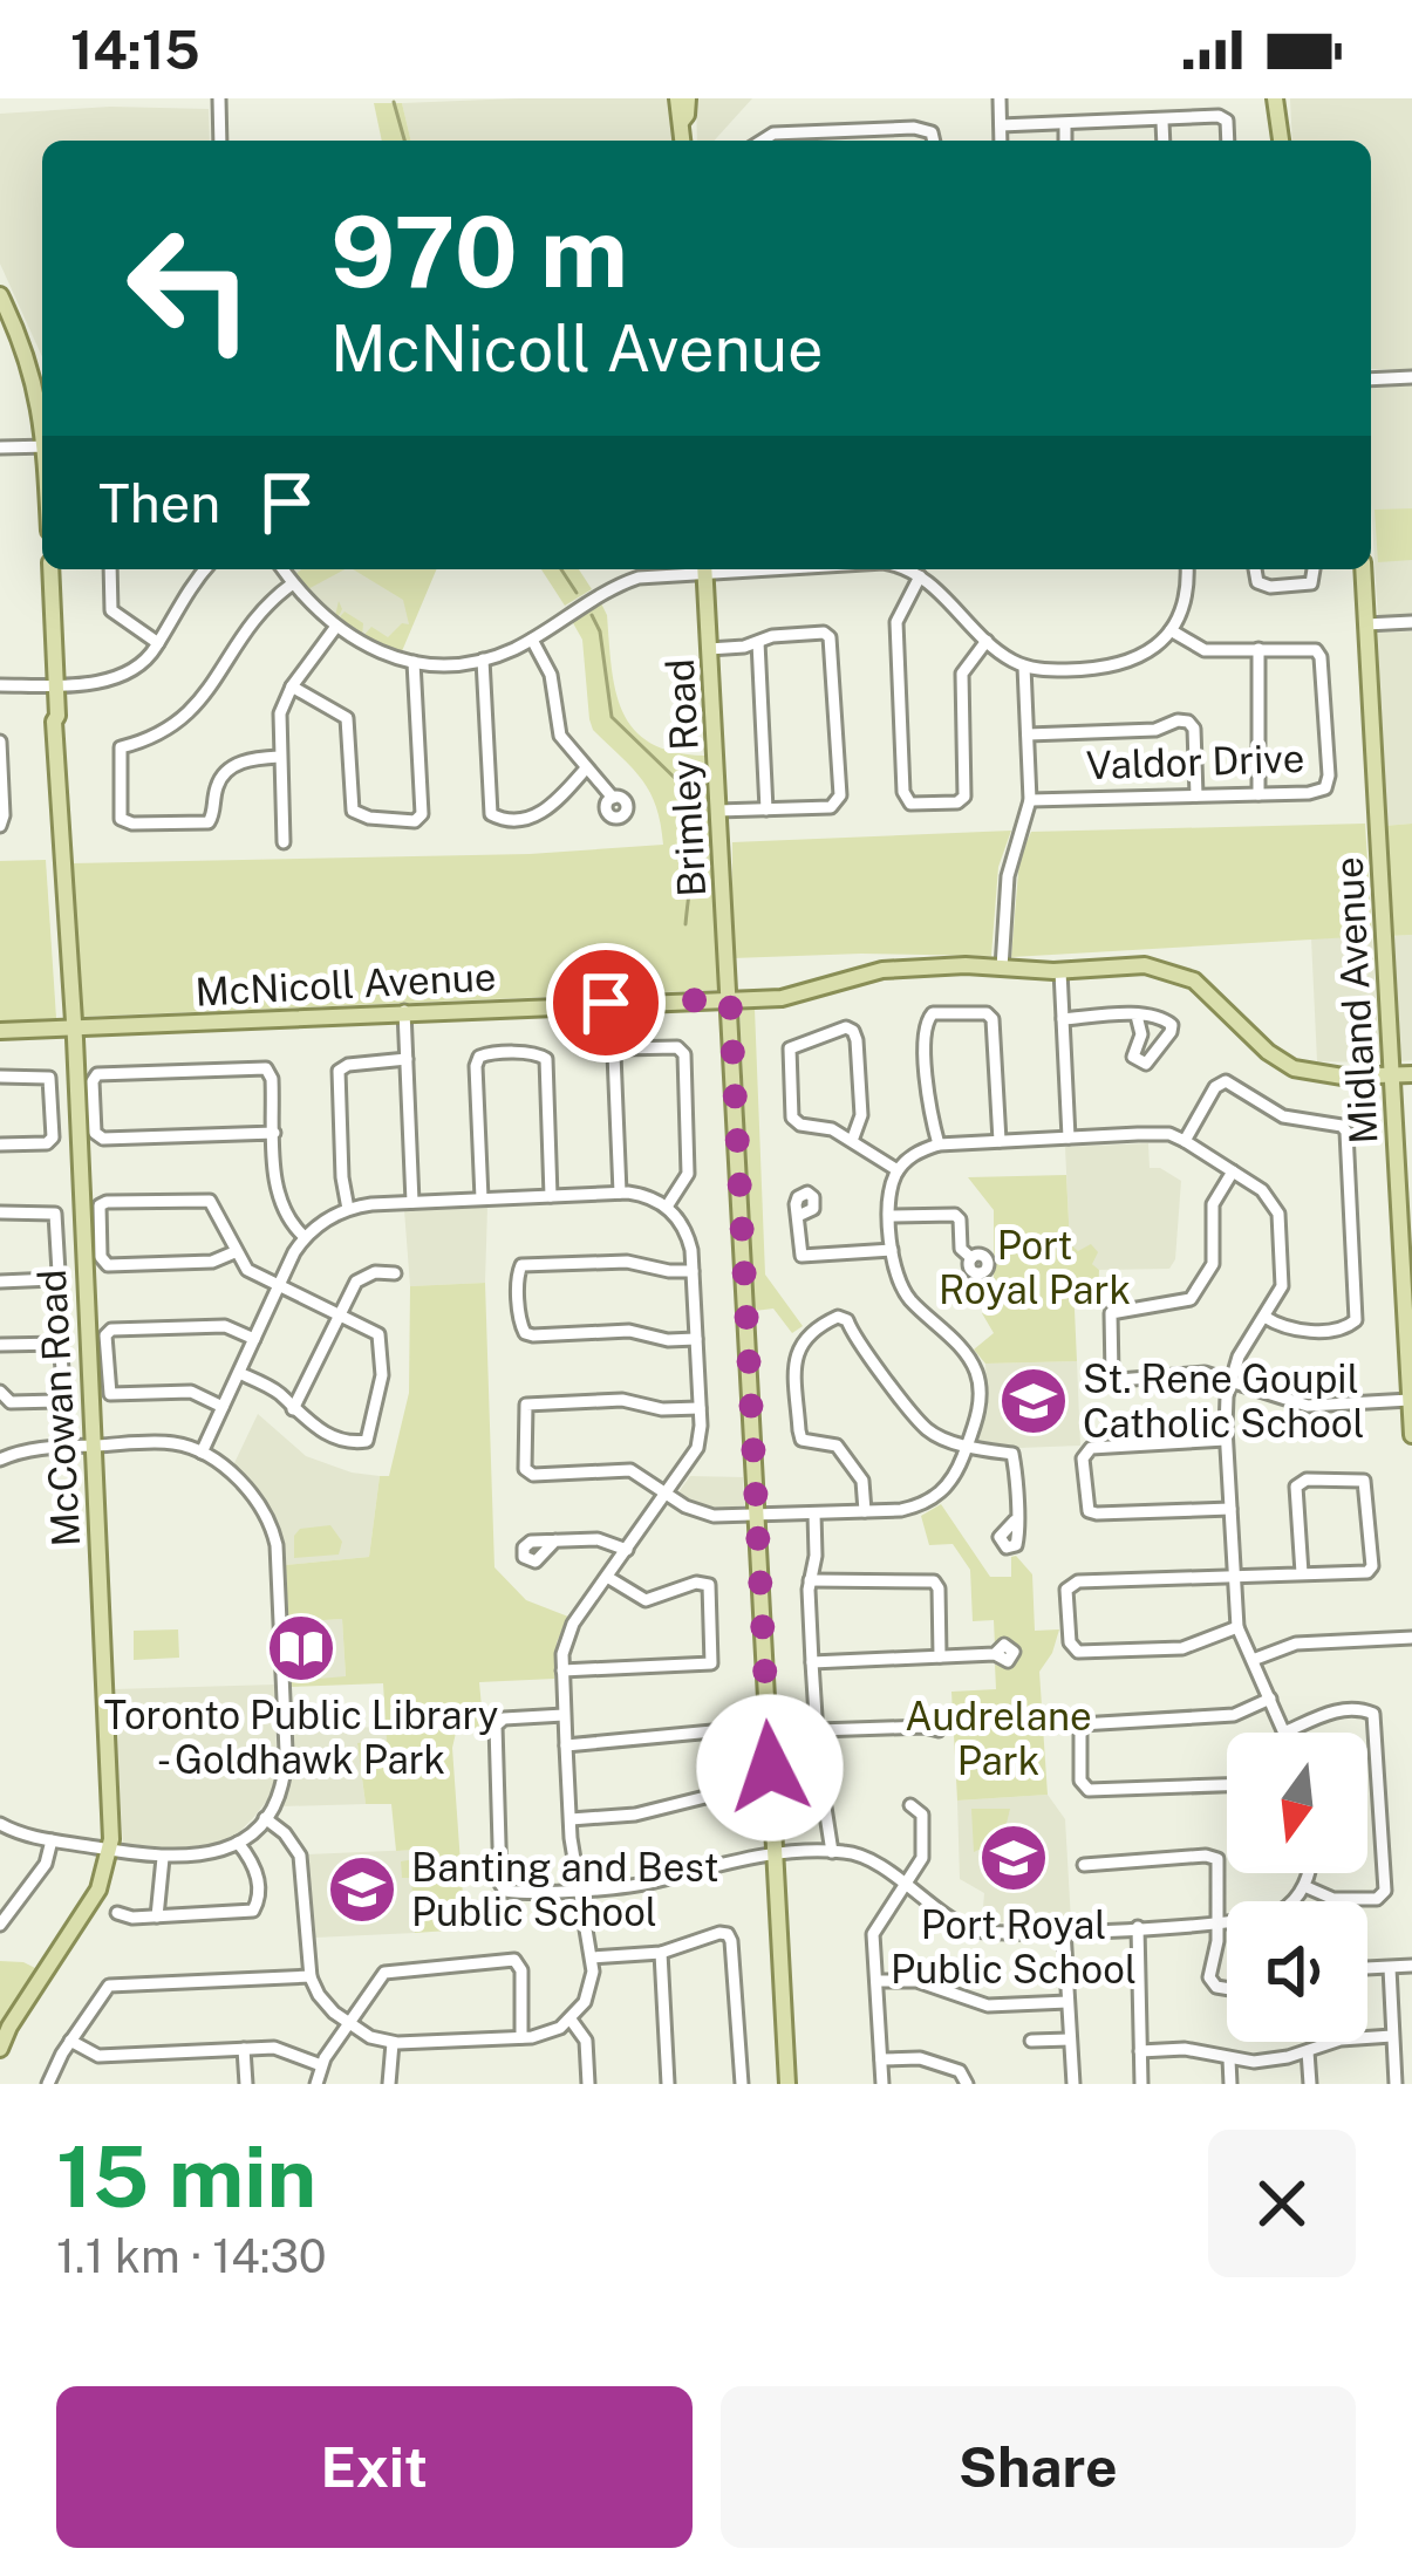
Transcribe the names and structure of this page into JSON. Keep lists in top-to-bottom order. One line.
{"streets":{"main road":["Brimley Road","McNicoll Avenue","Midland Avenue","McCowan Road"],"street":["Valdor Drive"]},"crossings":[["Brimley Road","McNicoll Avenue"],["McNicoll Avenue","Midland Avenue"],["McNicoll Avenue","McCowan Road"]],"parks":["Port Royal Park","Audrelane Park"],"places":{"school or university":["St. Rene Goupil Catholic School","Port Royal Public School","Banting and Best Public School"],"library":["Toronto Public Library - Goldhawk Park"]},"north":"bottom","page":{"status":"14:15","turn":["970 m","McNicoll Avenue"],"then":"Then","heading":["15 min","1.1 km · 14:30"],"buttons":["Exit","Share"]}}
